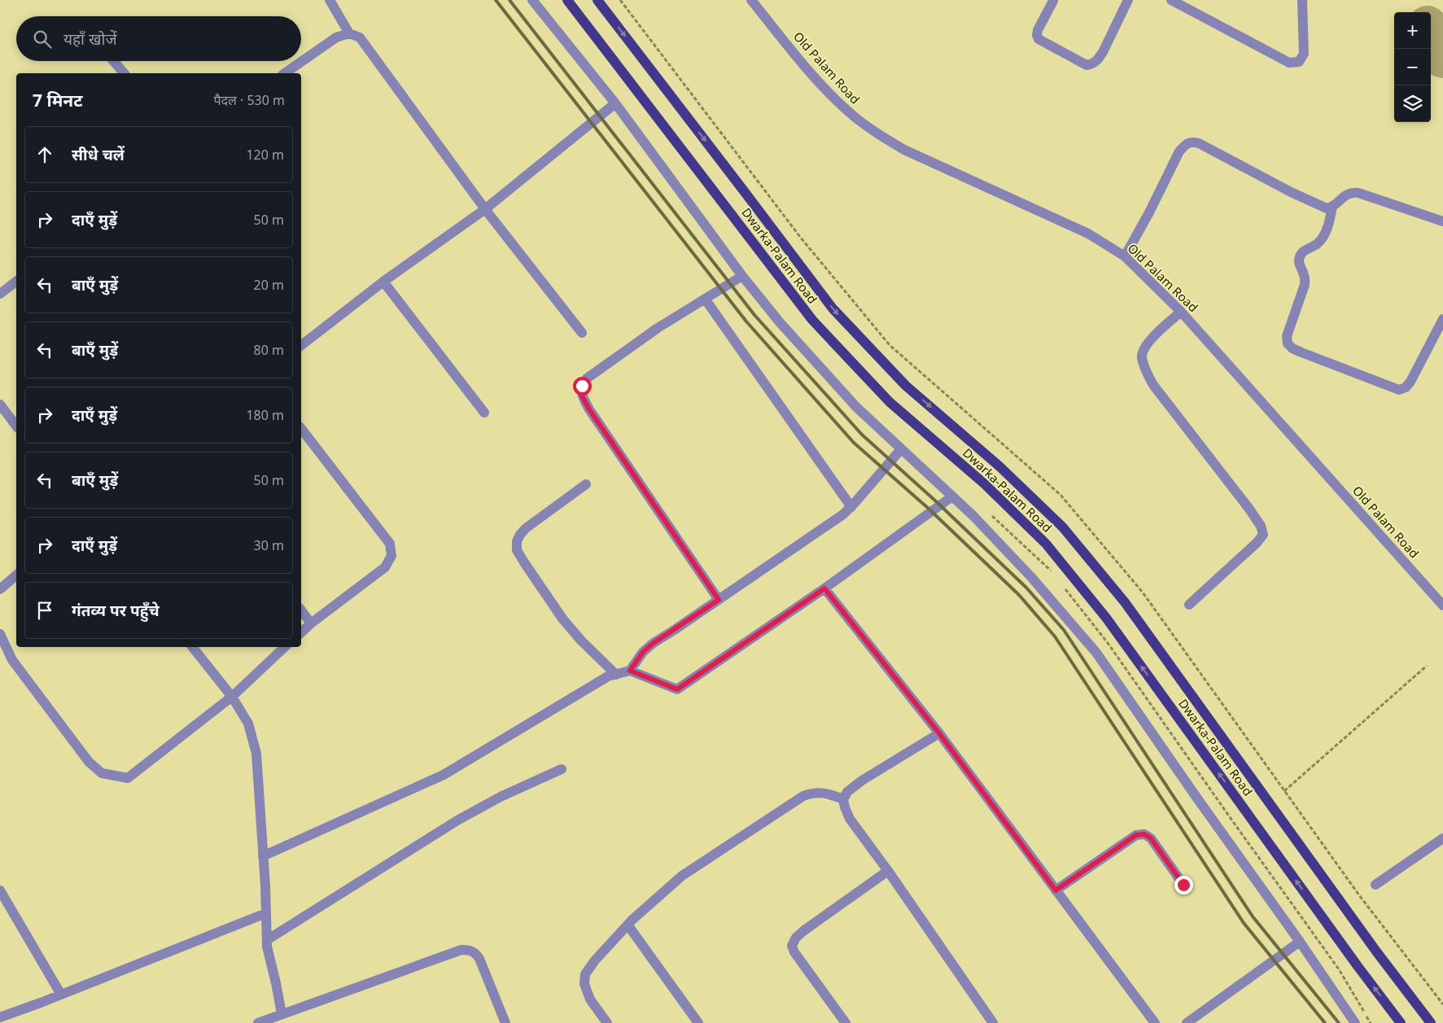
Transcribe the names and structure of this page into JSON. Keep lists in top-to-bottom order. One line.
{"streets":{"main road":["Dwarka-Palam Road"],"street":["Old Palam Road"]},"page":{"map_buttons":["+","−"],"search":"यहाँ खोजें","heading":["7 मिनट","पैदल · 530 m"],"list":[["सीधे चलें","120 m"],["दाएँ मुड़ें","50 m"],["बाएँ मुड़ें","20 m"],["बाएँ मुड़ें","80 m"],["दाएँ मुड़ें","180 m"],["बाएँ मुड़ें","50 m"],["दाएँ मुड़ें","30 m"],"गंतव्य पर पहुँचे"]}}
